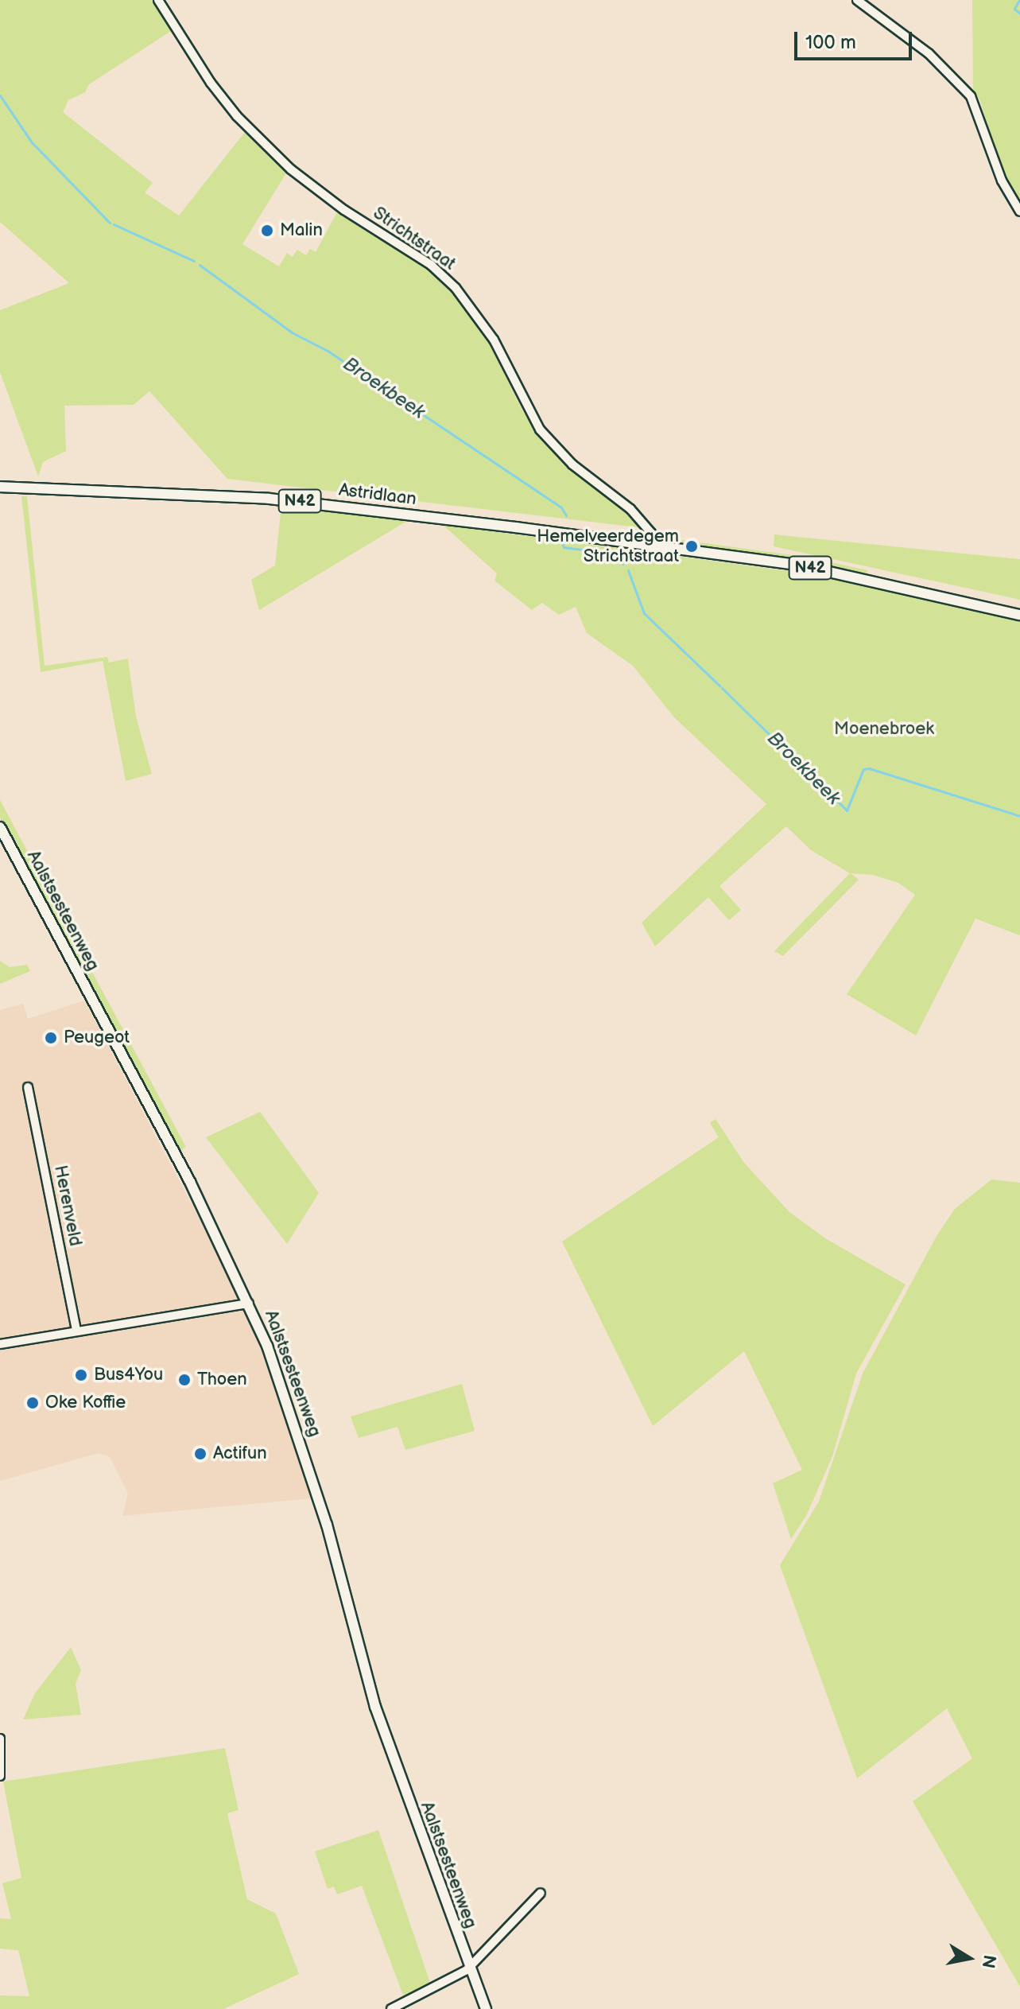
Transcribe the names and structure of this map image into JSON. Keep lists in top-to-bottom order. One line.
{"streets":{"main road":["Astridlaan","N42","Aalstsesteenweg"],"street":["Strichtstraat","Herenveld"]},"crossings":[["Strichtstraat","Astridlaan"],["Strichtstraat","N42"],["Astridlaan","N42"]],"water":["Broekbeek"],"parks":["Moenebroek"],"places":["Malin","Hemelveerdegem Strichtstraat","Peugeot","Bus4You","Thoen","Oke Koffie","Actifun"],"scale_bar":"100 m","north":"right"}
